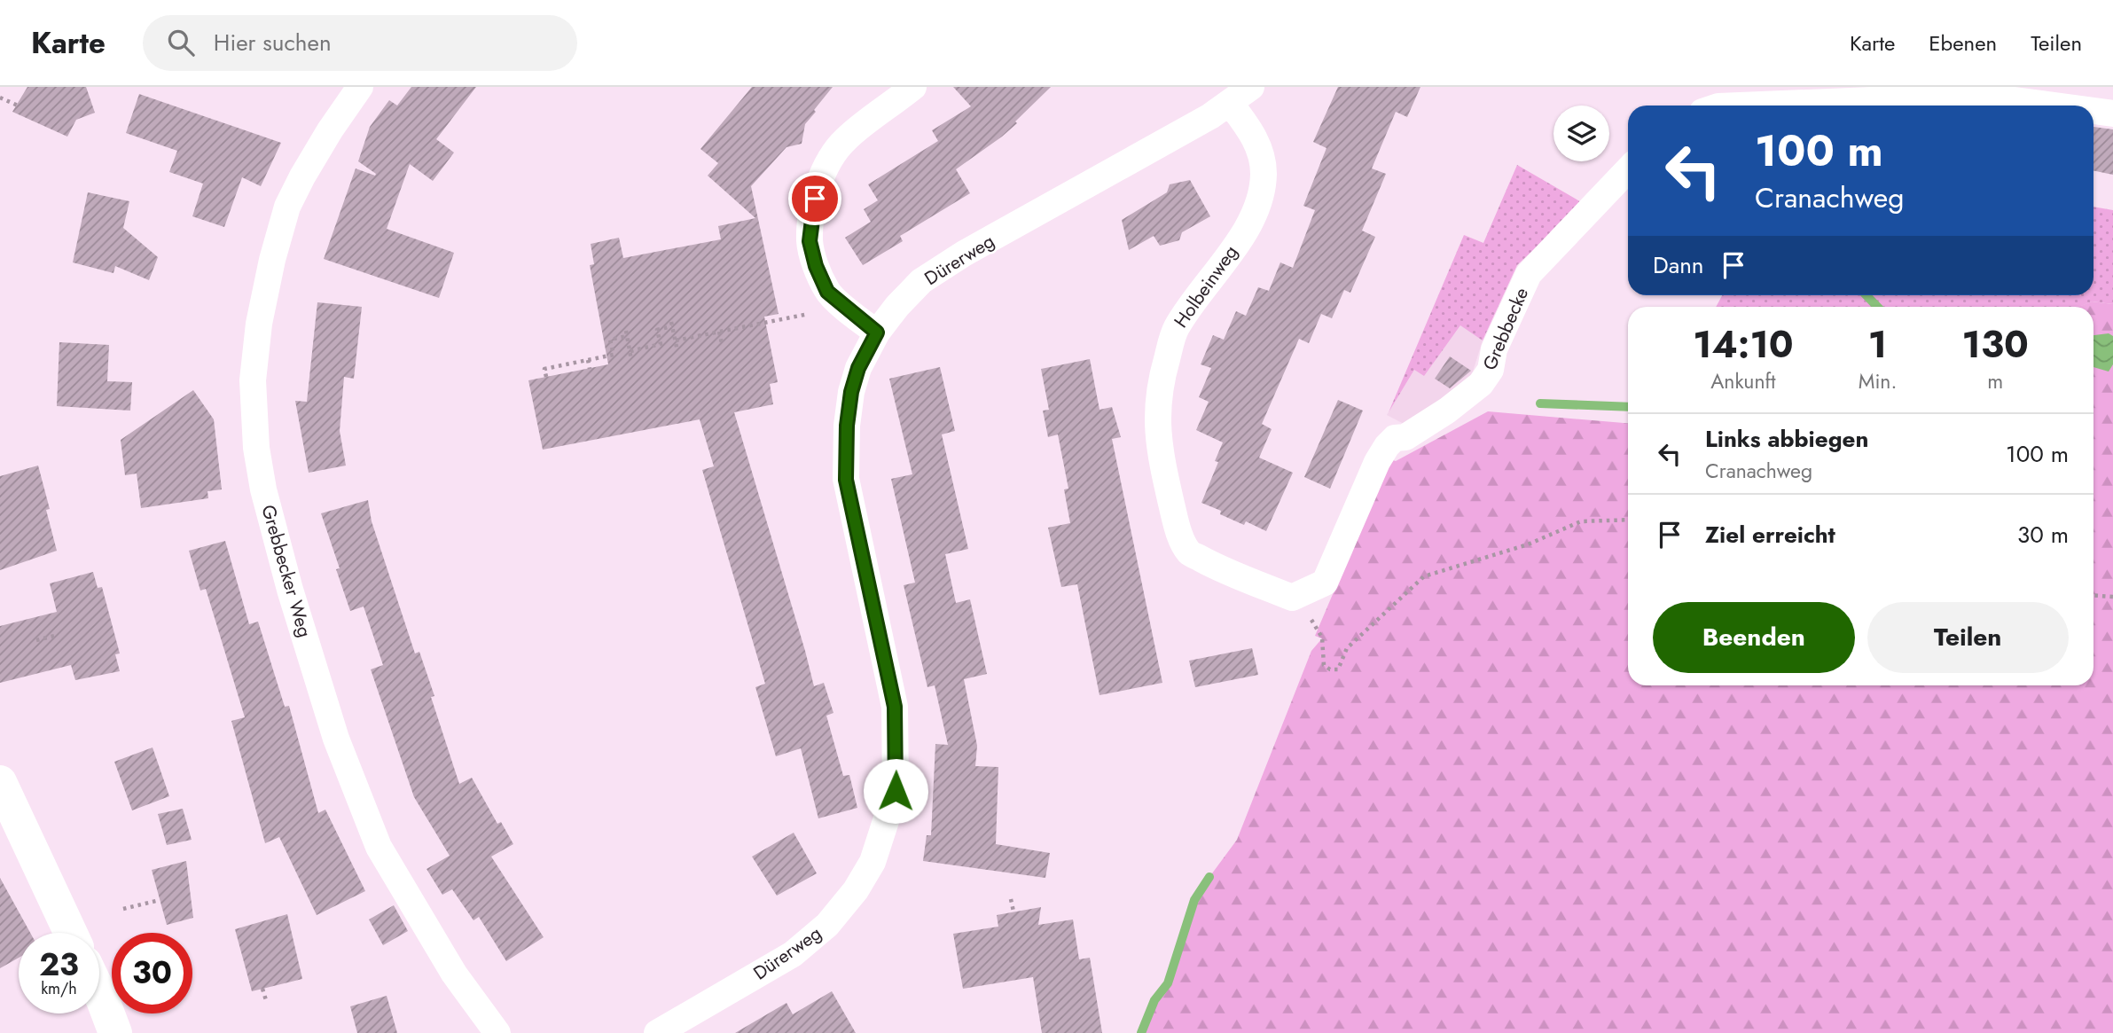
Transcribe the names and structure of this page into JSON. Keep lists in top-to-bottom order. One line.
{"streets":{"street":["Dürerweg","Holbeinweg","Grebbecke","Grebbecker Weg"]},"crossings":[["Dürerweg","Holbeinweg"],["Holbeinweg","Grebbecke"]],"page":{"header":"Karte","search":"Hier suchen","nav":["Karte","Ebenen","Teilen"],"turn":["100 m","Cranachweg"],"then":"Dann","eta":["14:10","Ankunft","1","Min.","130","m"],"list":[{"name":"Links abbiegen","note":"Cranachweg","value":"100 m"},{"name":"Ziel erreicht","value":"30 m"}],"buttons":["Beenden","Teilen"],"speed":"23 km/h","limit":"30"}}
